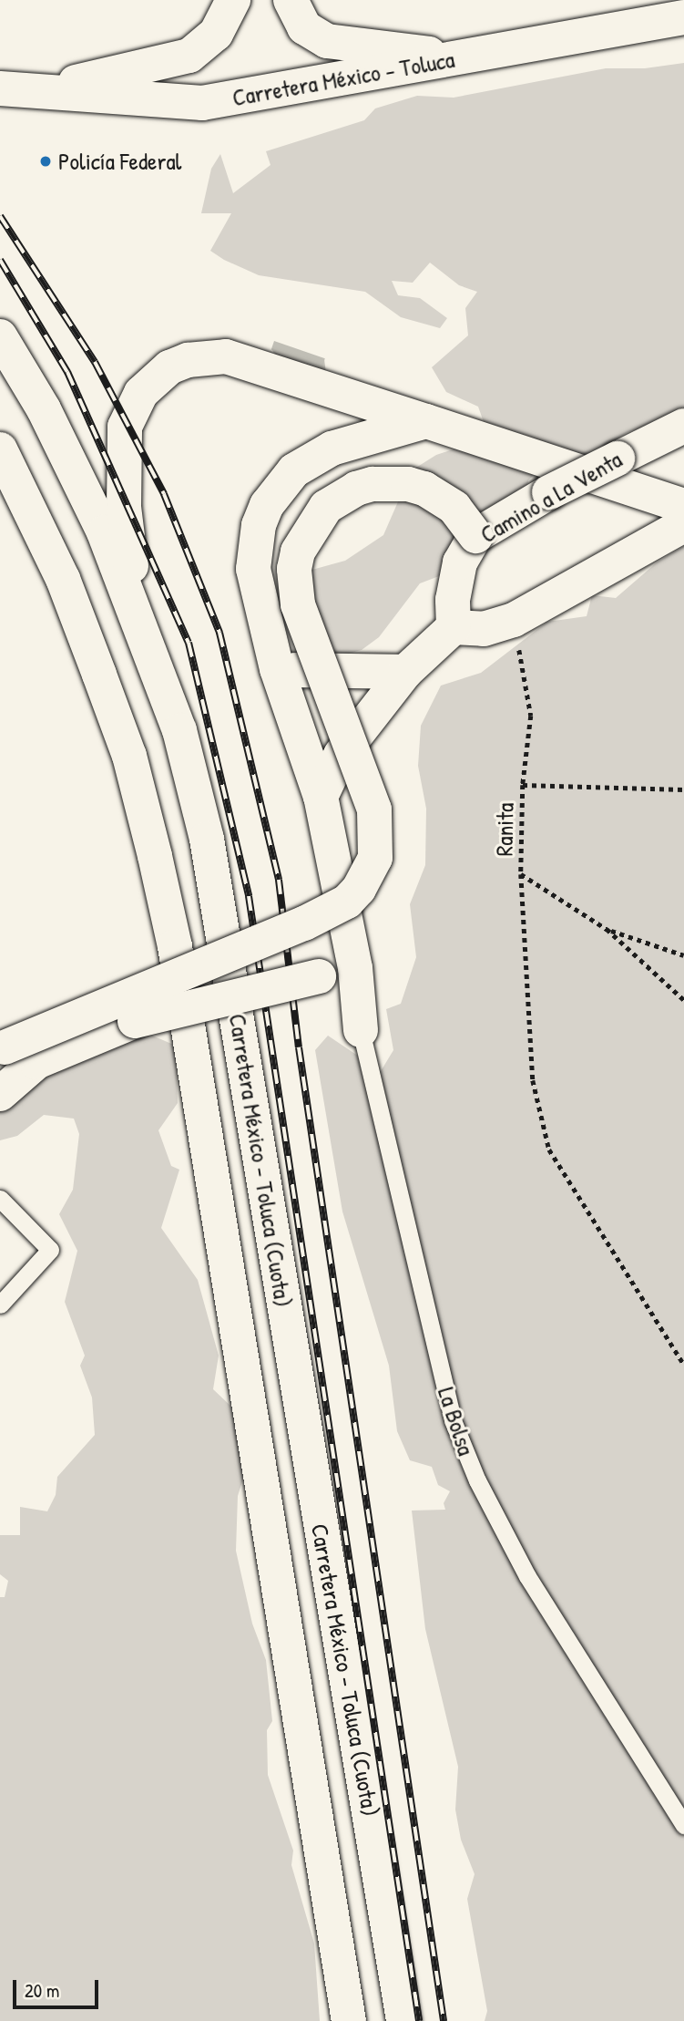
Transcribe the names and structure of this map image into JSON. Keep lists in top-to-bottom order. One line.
{"streets":{"main road":["Carretera México - Toluca","Camino a La Venta","Carretera México - Toluca (Cuota)","La Bolsa"],"path":["Ranita"]},"places":["Policía Federal"],"scale_bar":"20 m"}
